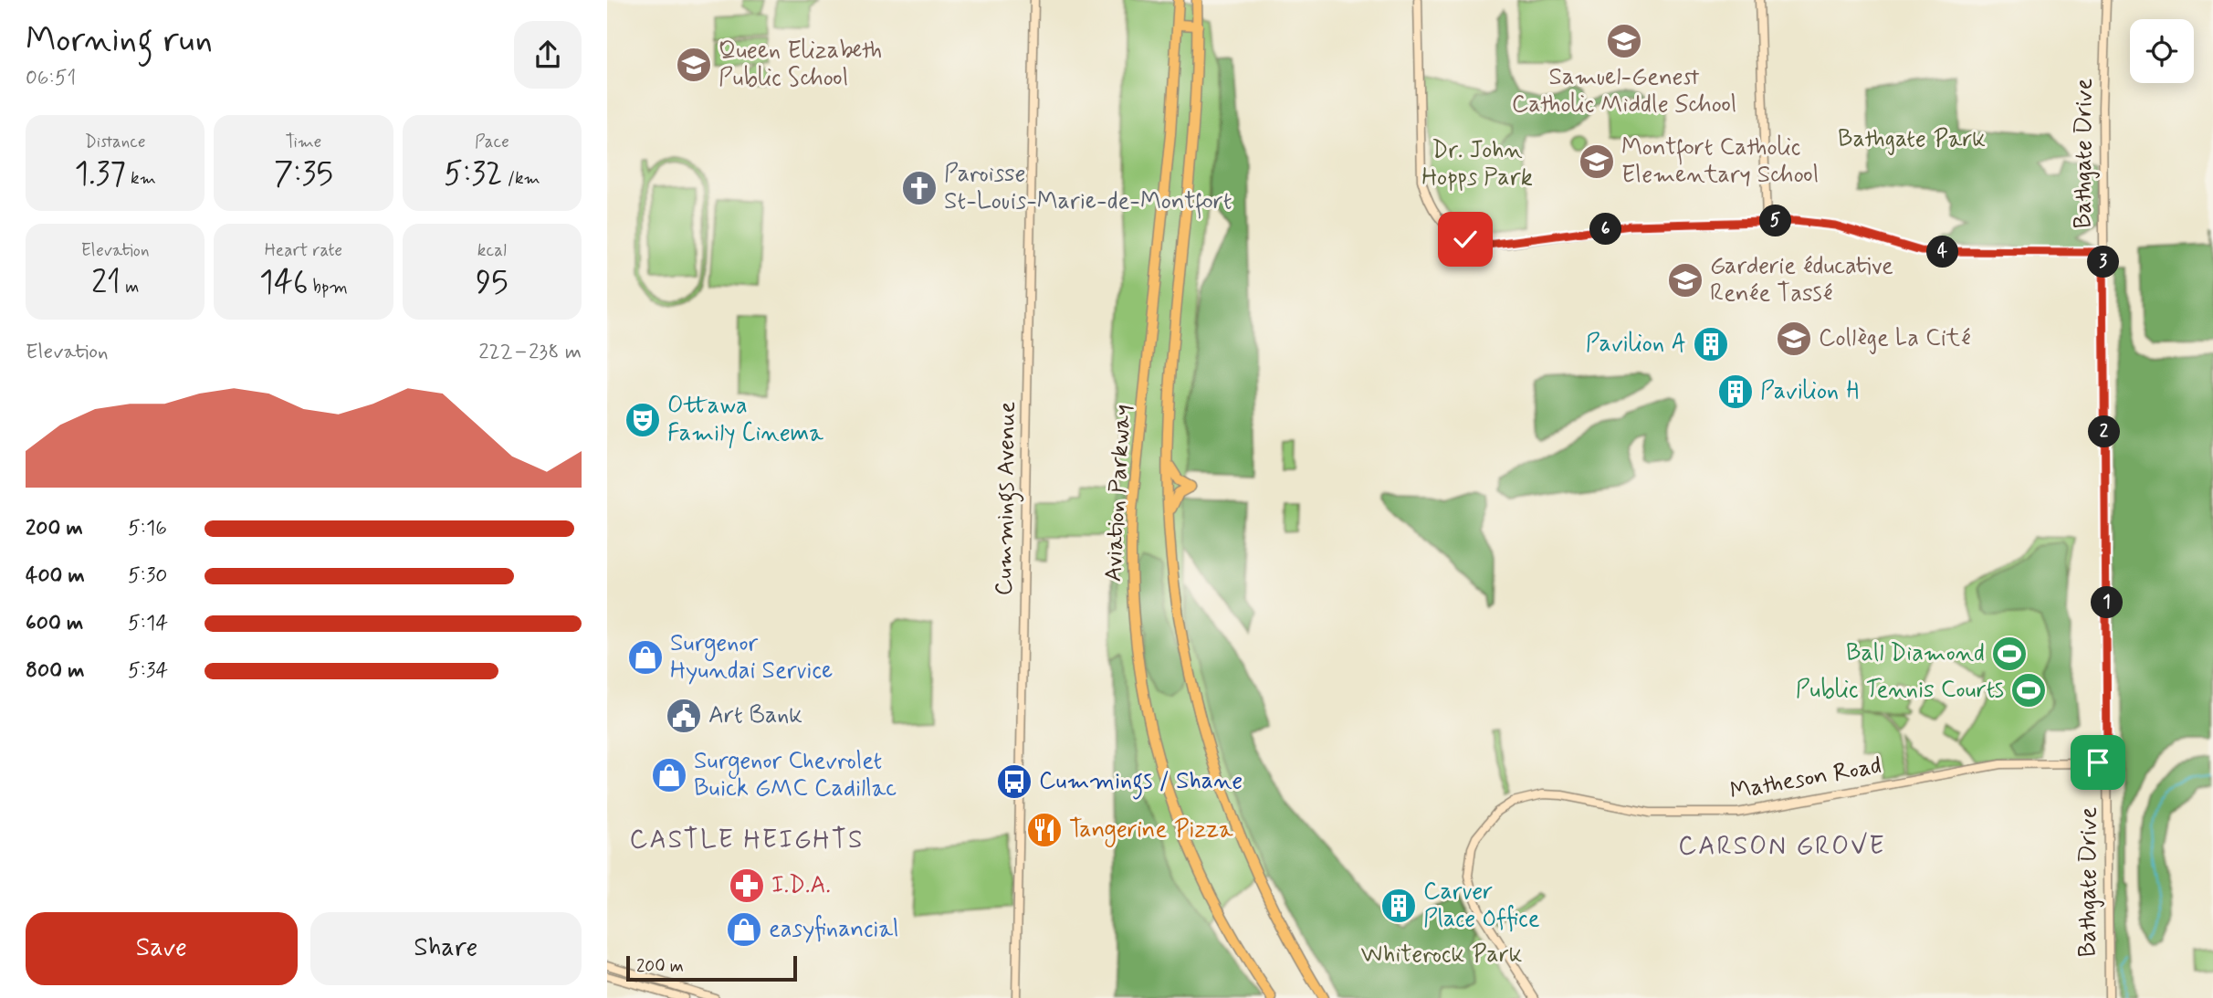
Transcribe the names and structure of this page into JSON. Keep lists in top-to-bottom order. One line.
{"streets":{"main road":["Aviation Parkway"],"street":["Bathgate Drive","Cummings Avenue","Matheson Road"]},"crossings":[["Bathgate Drive","Matheson Road"]],"districts":["CASTLE HEIGHTS","CARSON GROVE"],"parks":["Bathgate Park","Dr. John Hopps Park","Whiterock Park"],"places":{"school or university":["Samuel-Genest Catholic Middle School","Queen Elizabeth Public School","Montfort Catholic Elementary School","Garderie éducative Renée Tassé","Collège La Cité"],"church":["Paroisse St-Louis-Marie-de-Montfort"],"building":["Pavilion A","Pavilion H","Carver Place Office"],"theatre":["Ottawa Family Cinema"],"sports":["Ball Diamond","Public Tennis Courts"],"shop":["Surgenor Hyundai Service","Surgenor Chevrolet Buick GMC Cadillac","easyfinancial"],"public building":["Art Bank"],"bus stop":["Cummings / Shane"],"restaurant":["Tangerine Pizza"],"pharmacy":["I.D.A."]},"scale_bar":"200 m","page":{"heading":["Morning run","06:51"],"stats":[["Distance","1.37 km"],["Time","7:35"],["Pace","5:32 /km"],["Elevation","21 m"],["Heart rate","146 bpm"],["kcal","95"]],"pins":["5","6","4","3","2","1"],"chart":["Elevation","222–238 m"],"list":[{"name":"200 m","note":"5:16"},{"name":"400 m","note":"5:30"},{"name":"600 m","note":"5:14"},{"name":"800 m","note":"5:34"}],"buttons":["Save","Share"],"scale":"200 m"}}
